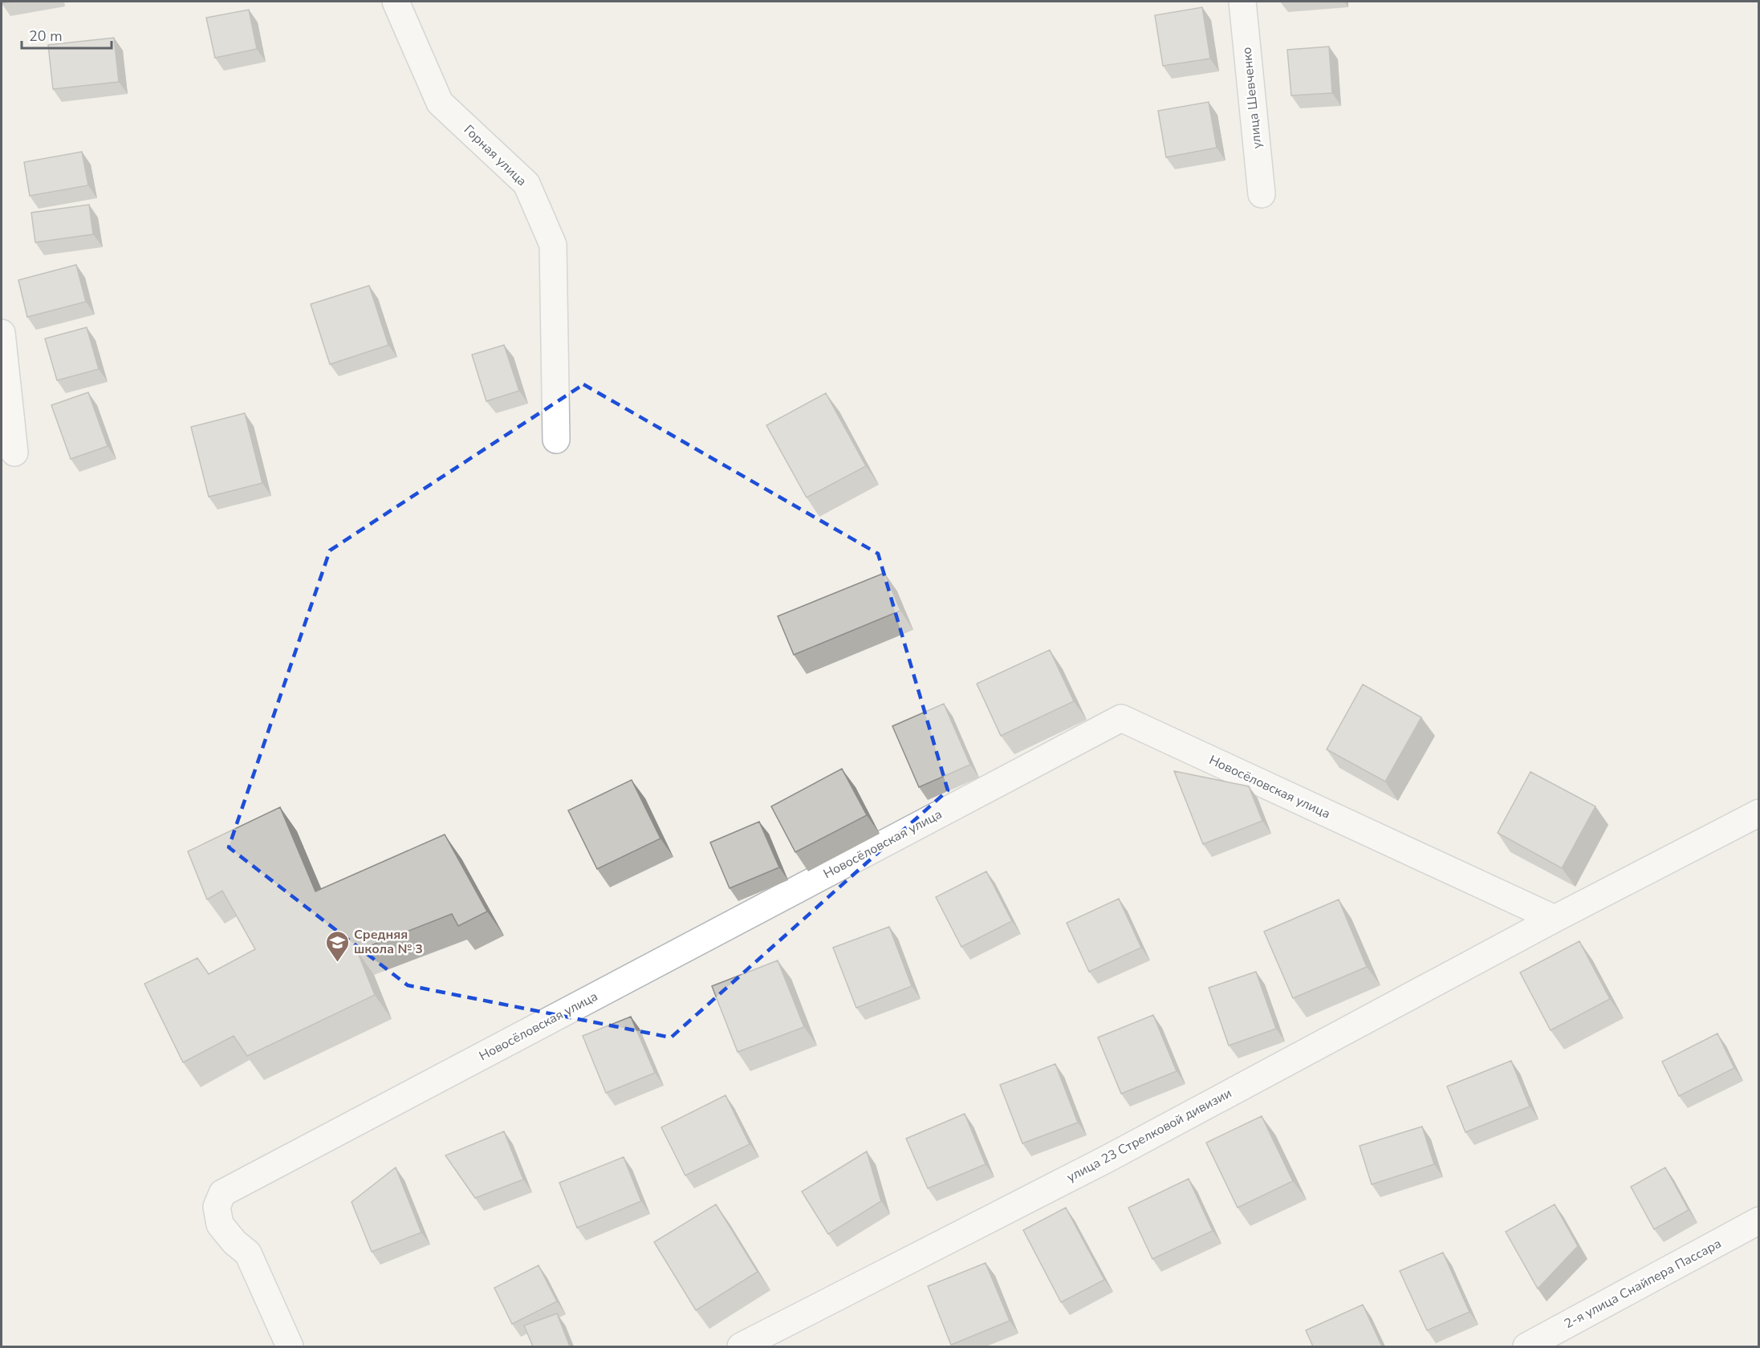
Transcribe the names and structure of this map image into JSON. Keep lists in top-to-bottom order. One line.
{"streets":{"street":["улица Шевченко","Горная улица","Новосёловская улица","улица 23 Стрелковой дивизии","2-я улица Снайпера Пассара"]},"crossings":[["Новосёловская улица","улица 23 Стрелковой дивизии"]],"places":{"school or university":["Средняя школа № 3"]},"scale_bar":"20 m"}
